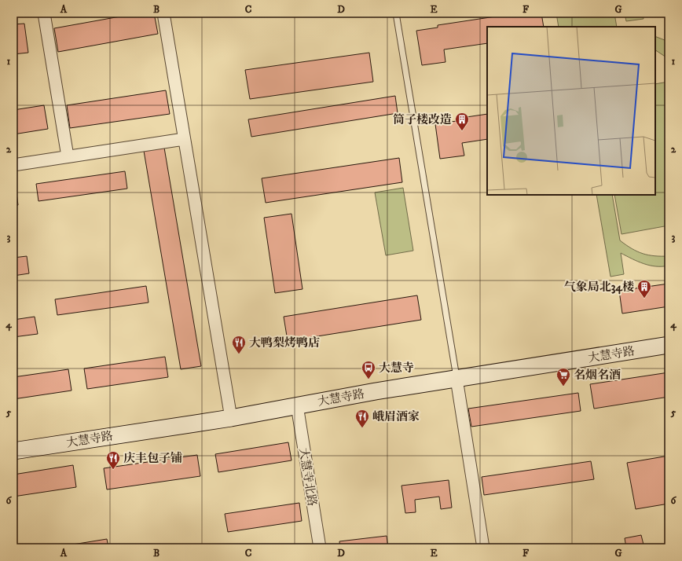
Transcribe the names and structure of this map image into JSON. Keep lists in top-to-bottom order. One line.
{"streets":{"street":["大慧寺路","大慧寺北路"]},"crossings":[["大慧寺路","大慧寺北路"]],"places":{"building":["筒子楼改造","气象局北34楼"],"restaurant":["大鸭梨烤鸭店","峨眉酒家","庆丰包子铺"],"bus stop":["大慧寺"],"supermarket":["名烟名酒"]},"grid":{"columns":["A","B","C","D","E","F","G"],"rows":["1","2","3","4","5","6"]}}
